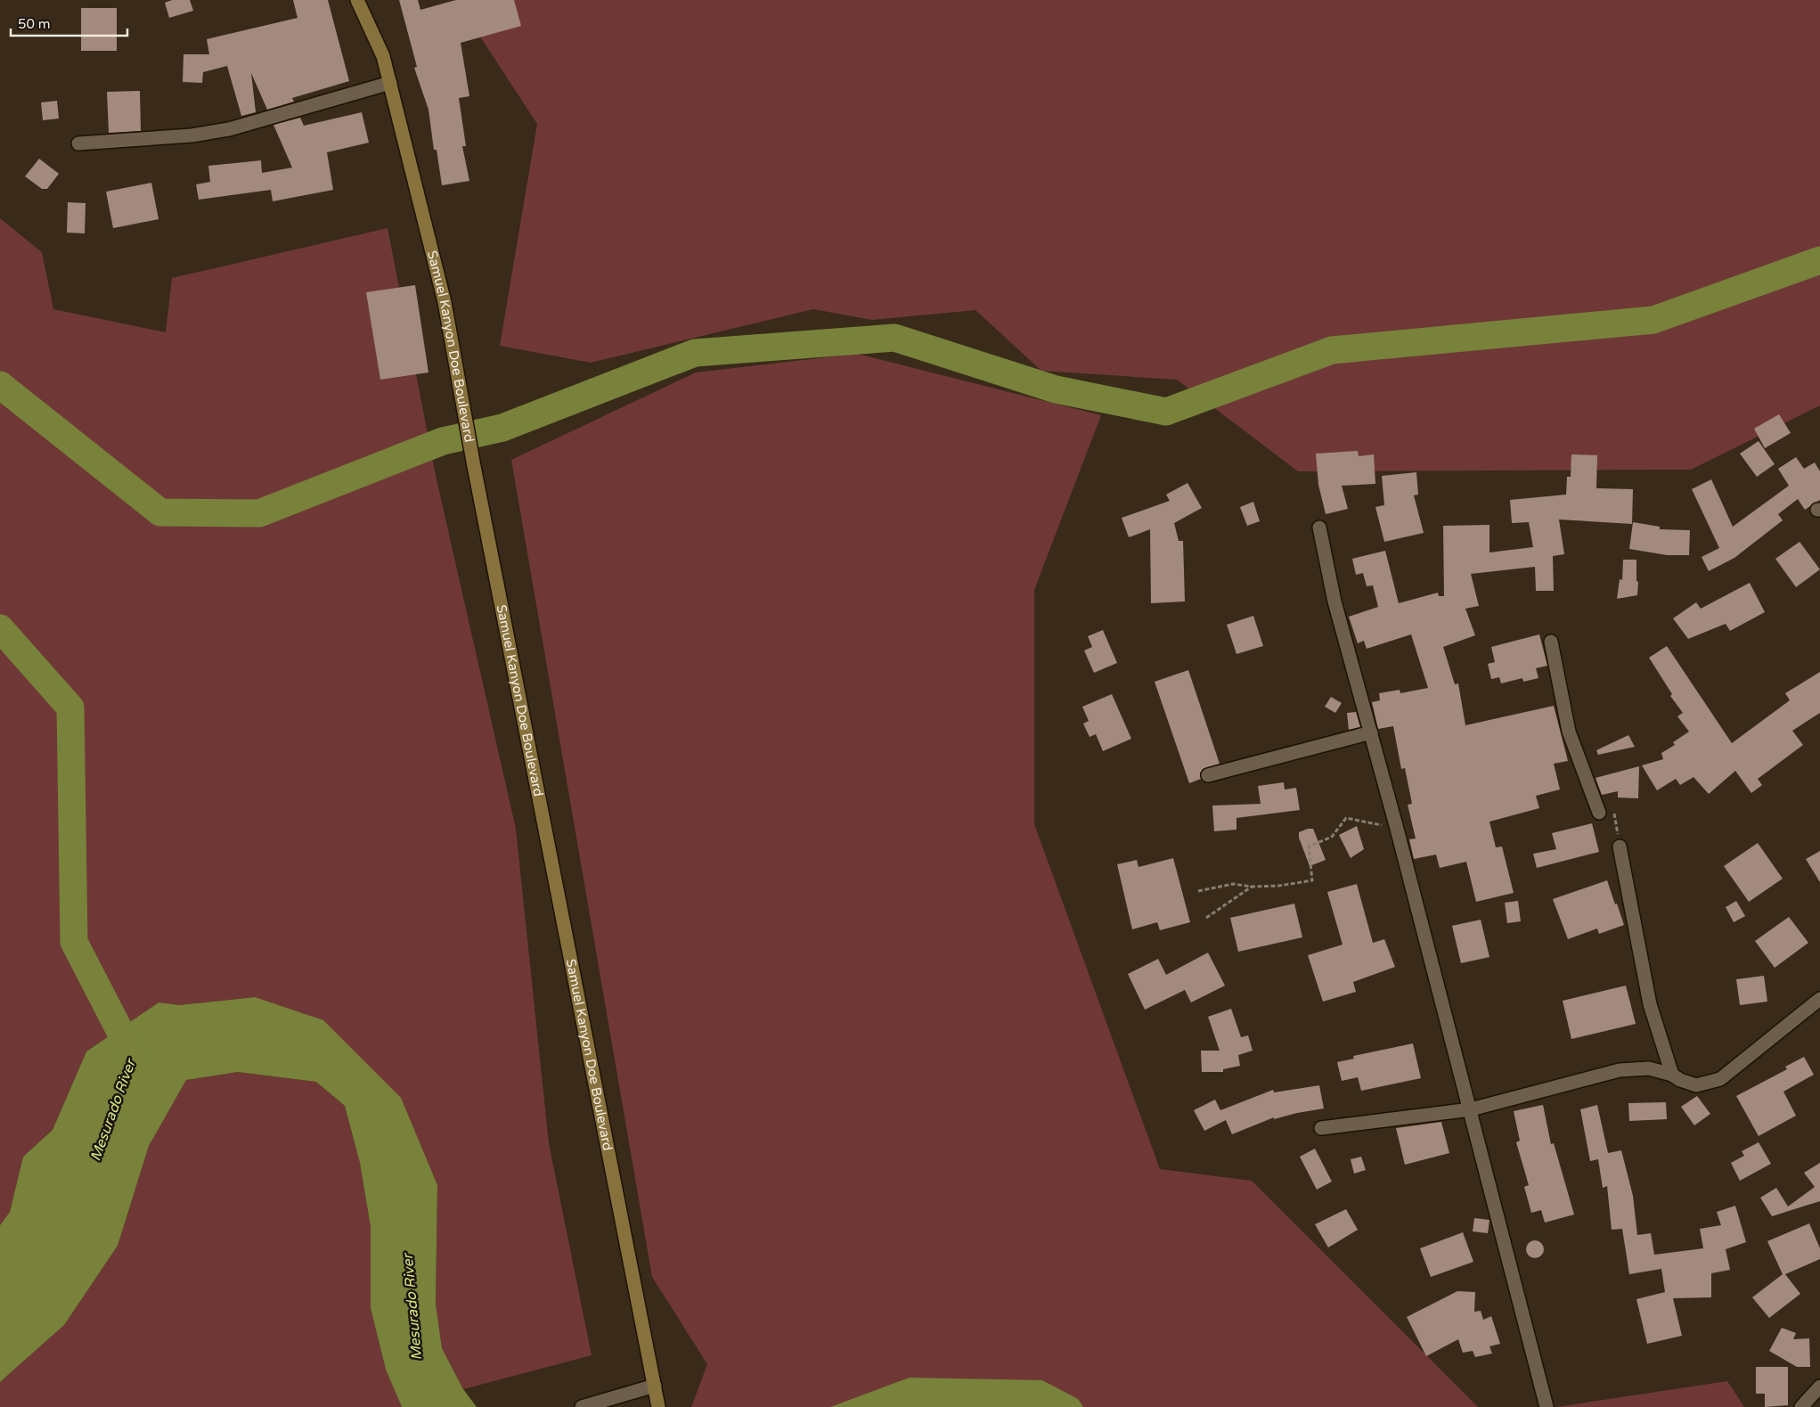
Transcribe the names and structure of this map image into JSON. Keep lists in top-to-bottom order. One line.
{"streets":{"street":["Samuel Kanyon Doe Boulevard"]},"water":["Mesurado River"],"scale_bar":"50 m"}
